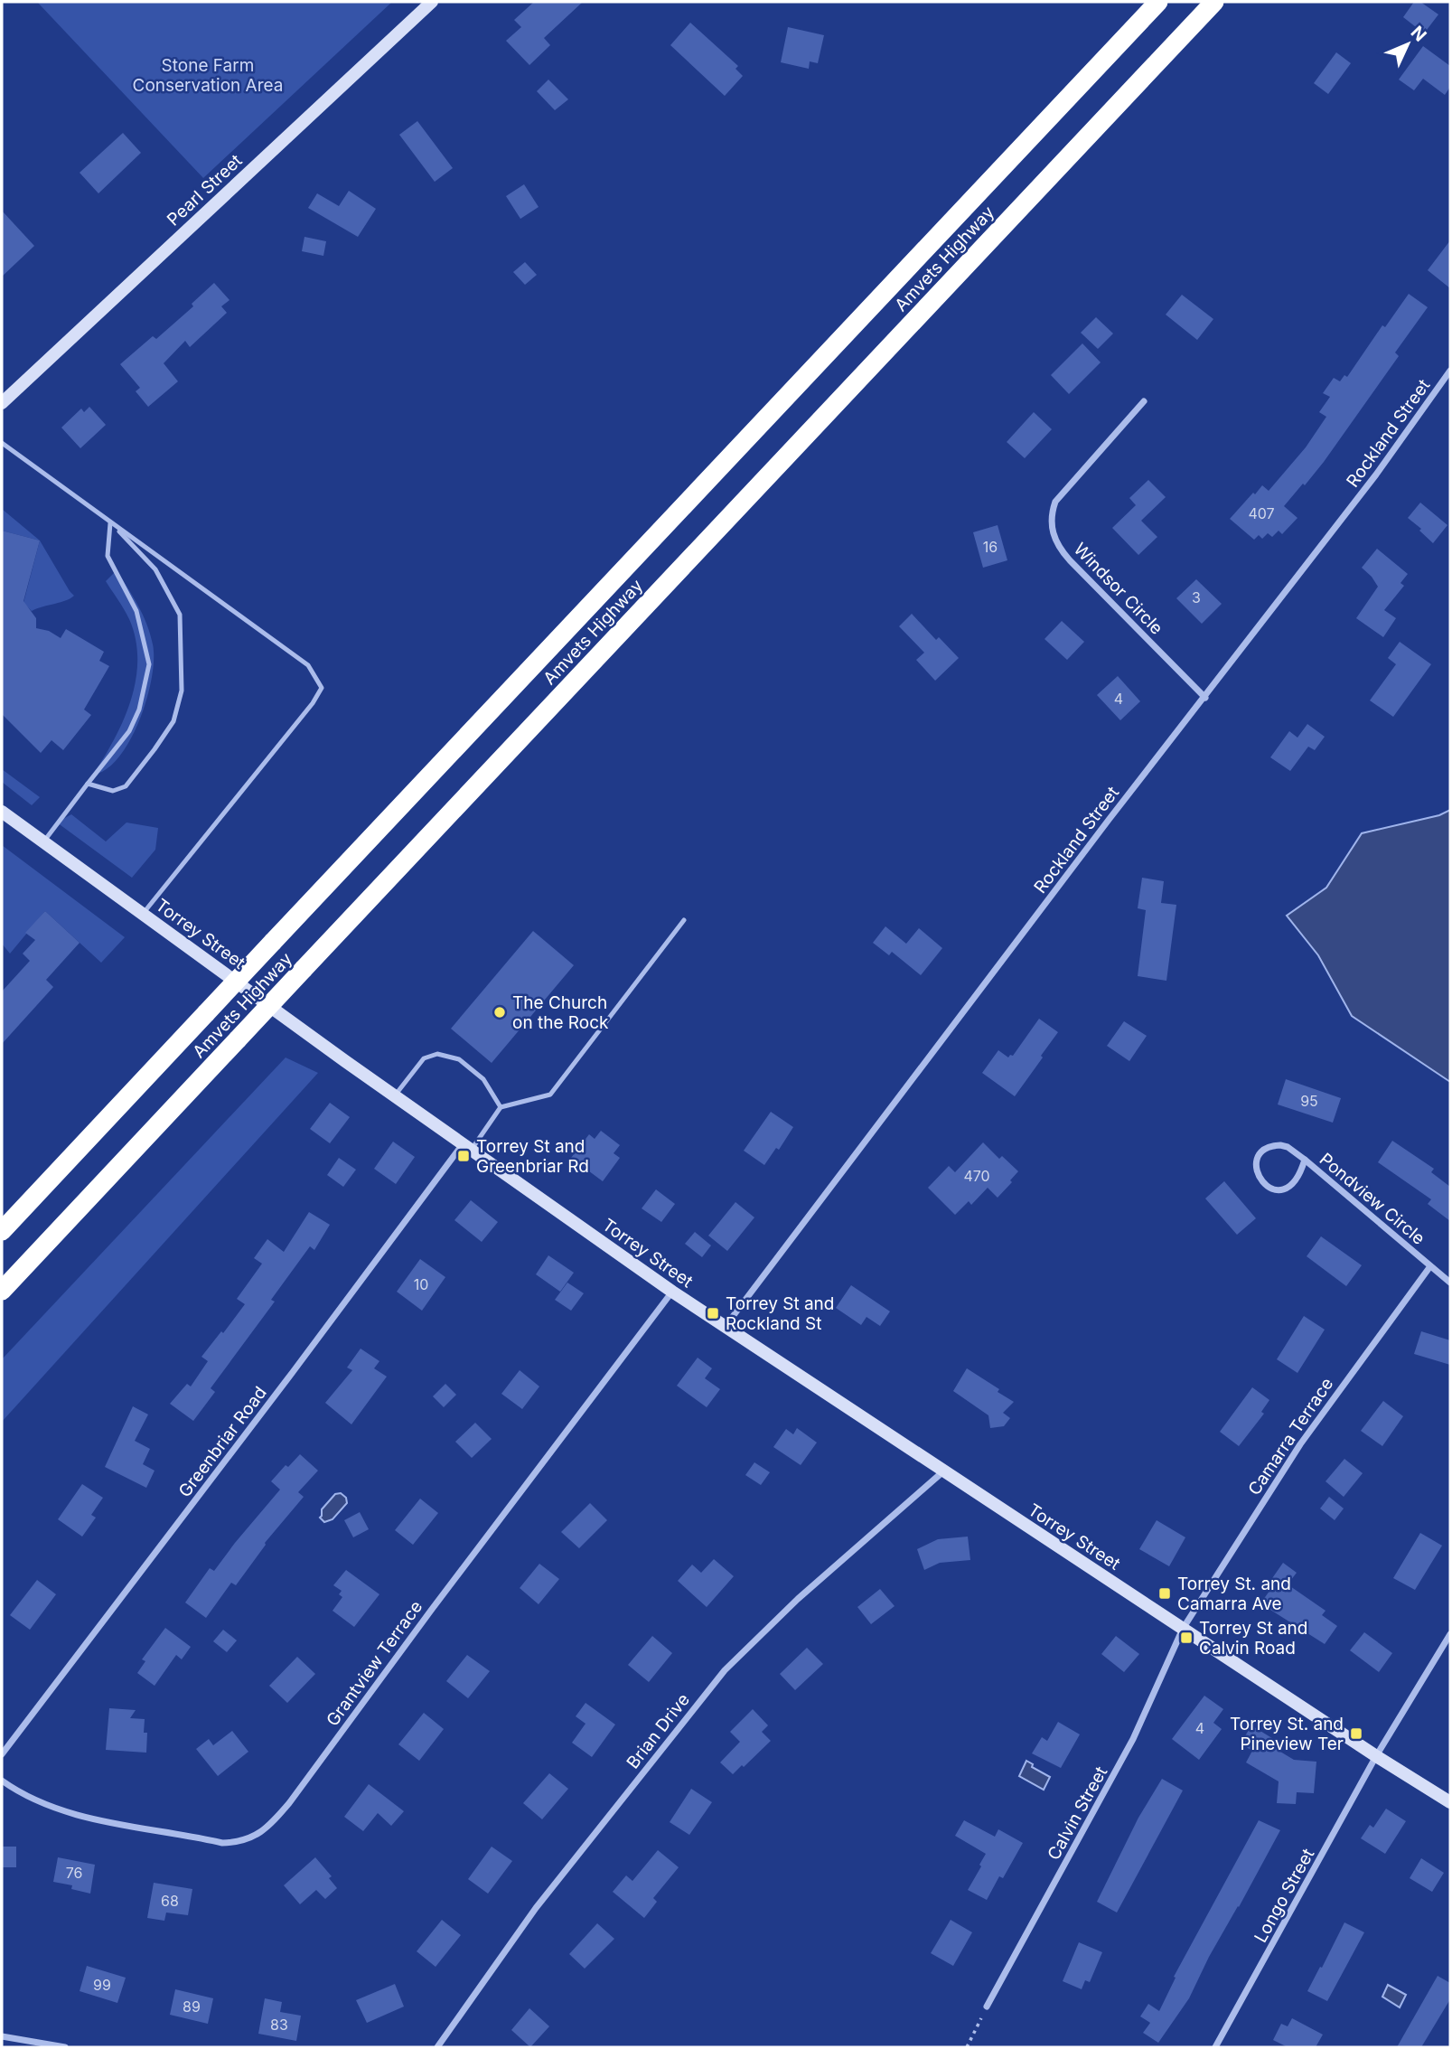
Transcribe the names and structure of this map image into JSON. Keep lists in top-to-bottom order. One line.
{"streets":{"highway":["Amvets Highway"],"main road":["Pearl Street","Torrey Street"],"street":["Rockland Street","Windsor Circle","Pondview Circle","Camarra Terrace","Greenbriar Road","Grantview Terrace","Brian Drive","Calvin Street","Longo Street"]},"crossings":[["Rockland Street","Windsor Circle"],["Rockland Street","Torrey Street"],["Torrey Street","Camarra Terrace"],["Torrey Street","Greenbriar Road"],["Torrey Street","Grantview Terrace"],["Torrey Street","Brian Drive"],["Torrey Street","Calvin Street"],["Torrey Street","Longo Street"],["Pondview Circle","Camarra Terrace"],["Camarra Terrace","Calvin Street"]],"parks":["Stone Farm Conservation Area"],"places":{"other":["The Church on the Rock"],"transit":["Torrey St and Greenbriar Rd","Torrey St and Rockland St","Torrey St. and Camarra Ave","Torrey St and Calvin Road","Torrey St. and Pineview Ter"]},"house_numbers":["407","16","3","4","95","470","10","4","76","68","99","89","83"],"north":"top right"}
